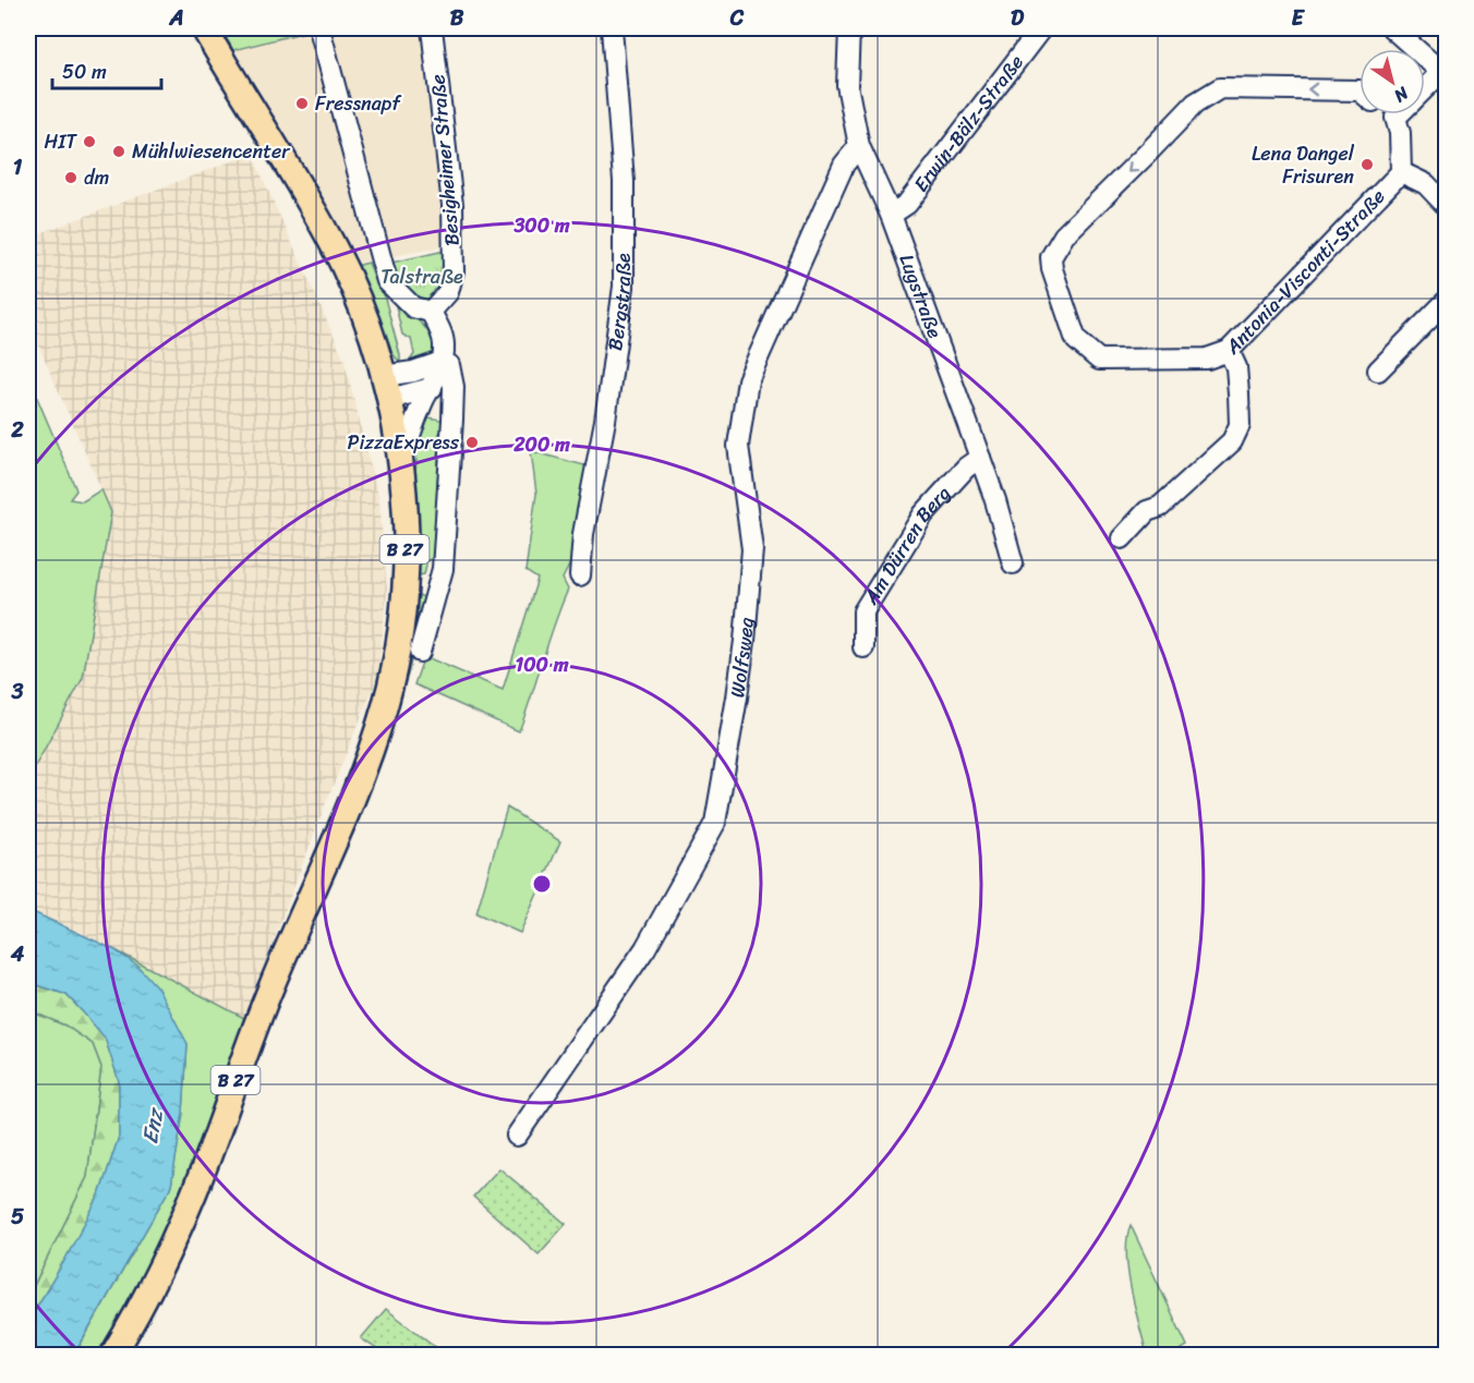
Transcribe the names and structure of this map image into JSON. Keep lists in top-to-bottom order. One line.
{"streets":{"main road":["B 27"],"street":["Erwin-Bälz-Straße","Besigheimer Straße","Antonia-Visconti-Straße","Lugstraße","Bergstraße","Am Dürren Berg","Wolfsweg"]},"crossings":[["Erwin-Bälz-Straße","Lugstraße"],["Lugstraße","Am Dürren Berg"],["Lugstraße","Wolfsweg"]],"water":["Enz"],"parks":["Talstraße"],"places":["Fressnapf","HIT","Mühlwiesencenter","Lena Dangel Frisuren","dm","PizzaExpress"],"scale_bar":"50 m","north":"bottom right","grid":{"columns":["A","B","C","D","E"],"rows":["1","2","3","4","5"]},"rings":["300 m","200 m","100 m"]}
